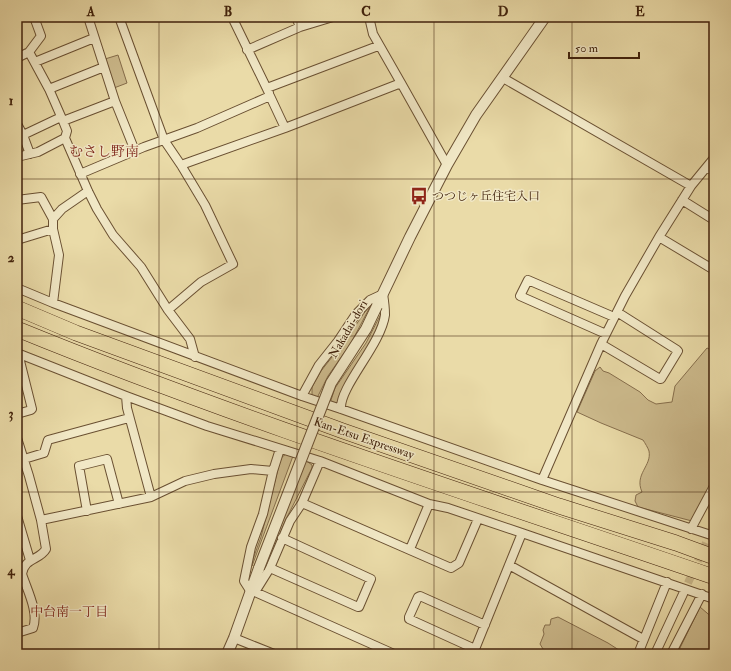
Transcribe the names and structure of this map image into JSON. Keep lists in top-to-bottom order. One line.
{"streets":{"highway":["Kan-Etsu Expressway"],"street":["Nakadai-dori"]},"districts":["むさし野南","中台南一丁目"],"places":{"bus stop":["つつじヶ丘住宅入口"]},"scale_bar":"50 m","grid":{"columns":["A","B","C","D","E"],"rows":["1","2","3","4"]}}
